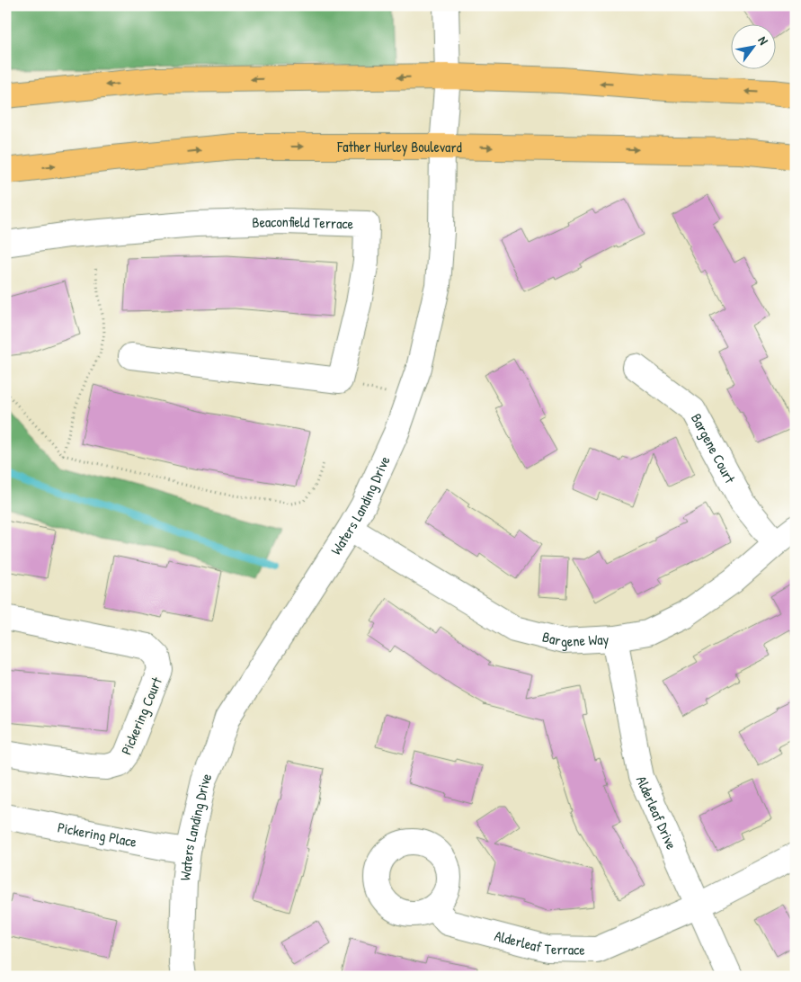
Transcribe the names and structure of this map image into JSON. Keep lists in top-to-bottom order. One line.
{"streets":{"main road":["Father Hurley Boulevard"],"street":["Beaconfield Terrace","Bargene Court","Waters Landing Drive","Bargene Way","Pickering Court","Alderleaf Drive","Pickering Place","Alderleaf Terrace"]},"crossings":[["Father Hurley Boulevard","Waters Landing Drive"],["Bargene Court","Bargene Way"],["Waters Landing Drive","Bargene Way"],["Waters Landing Drive","Pickering Place"],["Bargene Way","Alderleaf Drive"],["Alderleaf Drive","Alderleaf Terrace"]],"north":"top right"}
